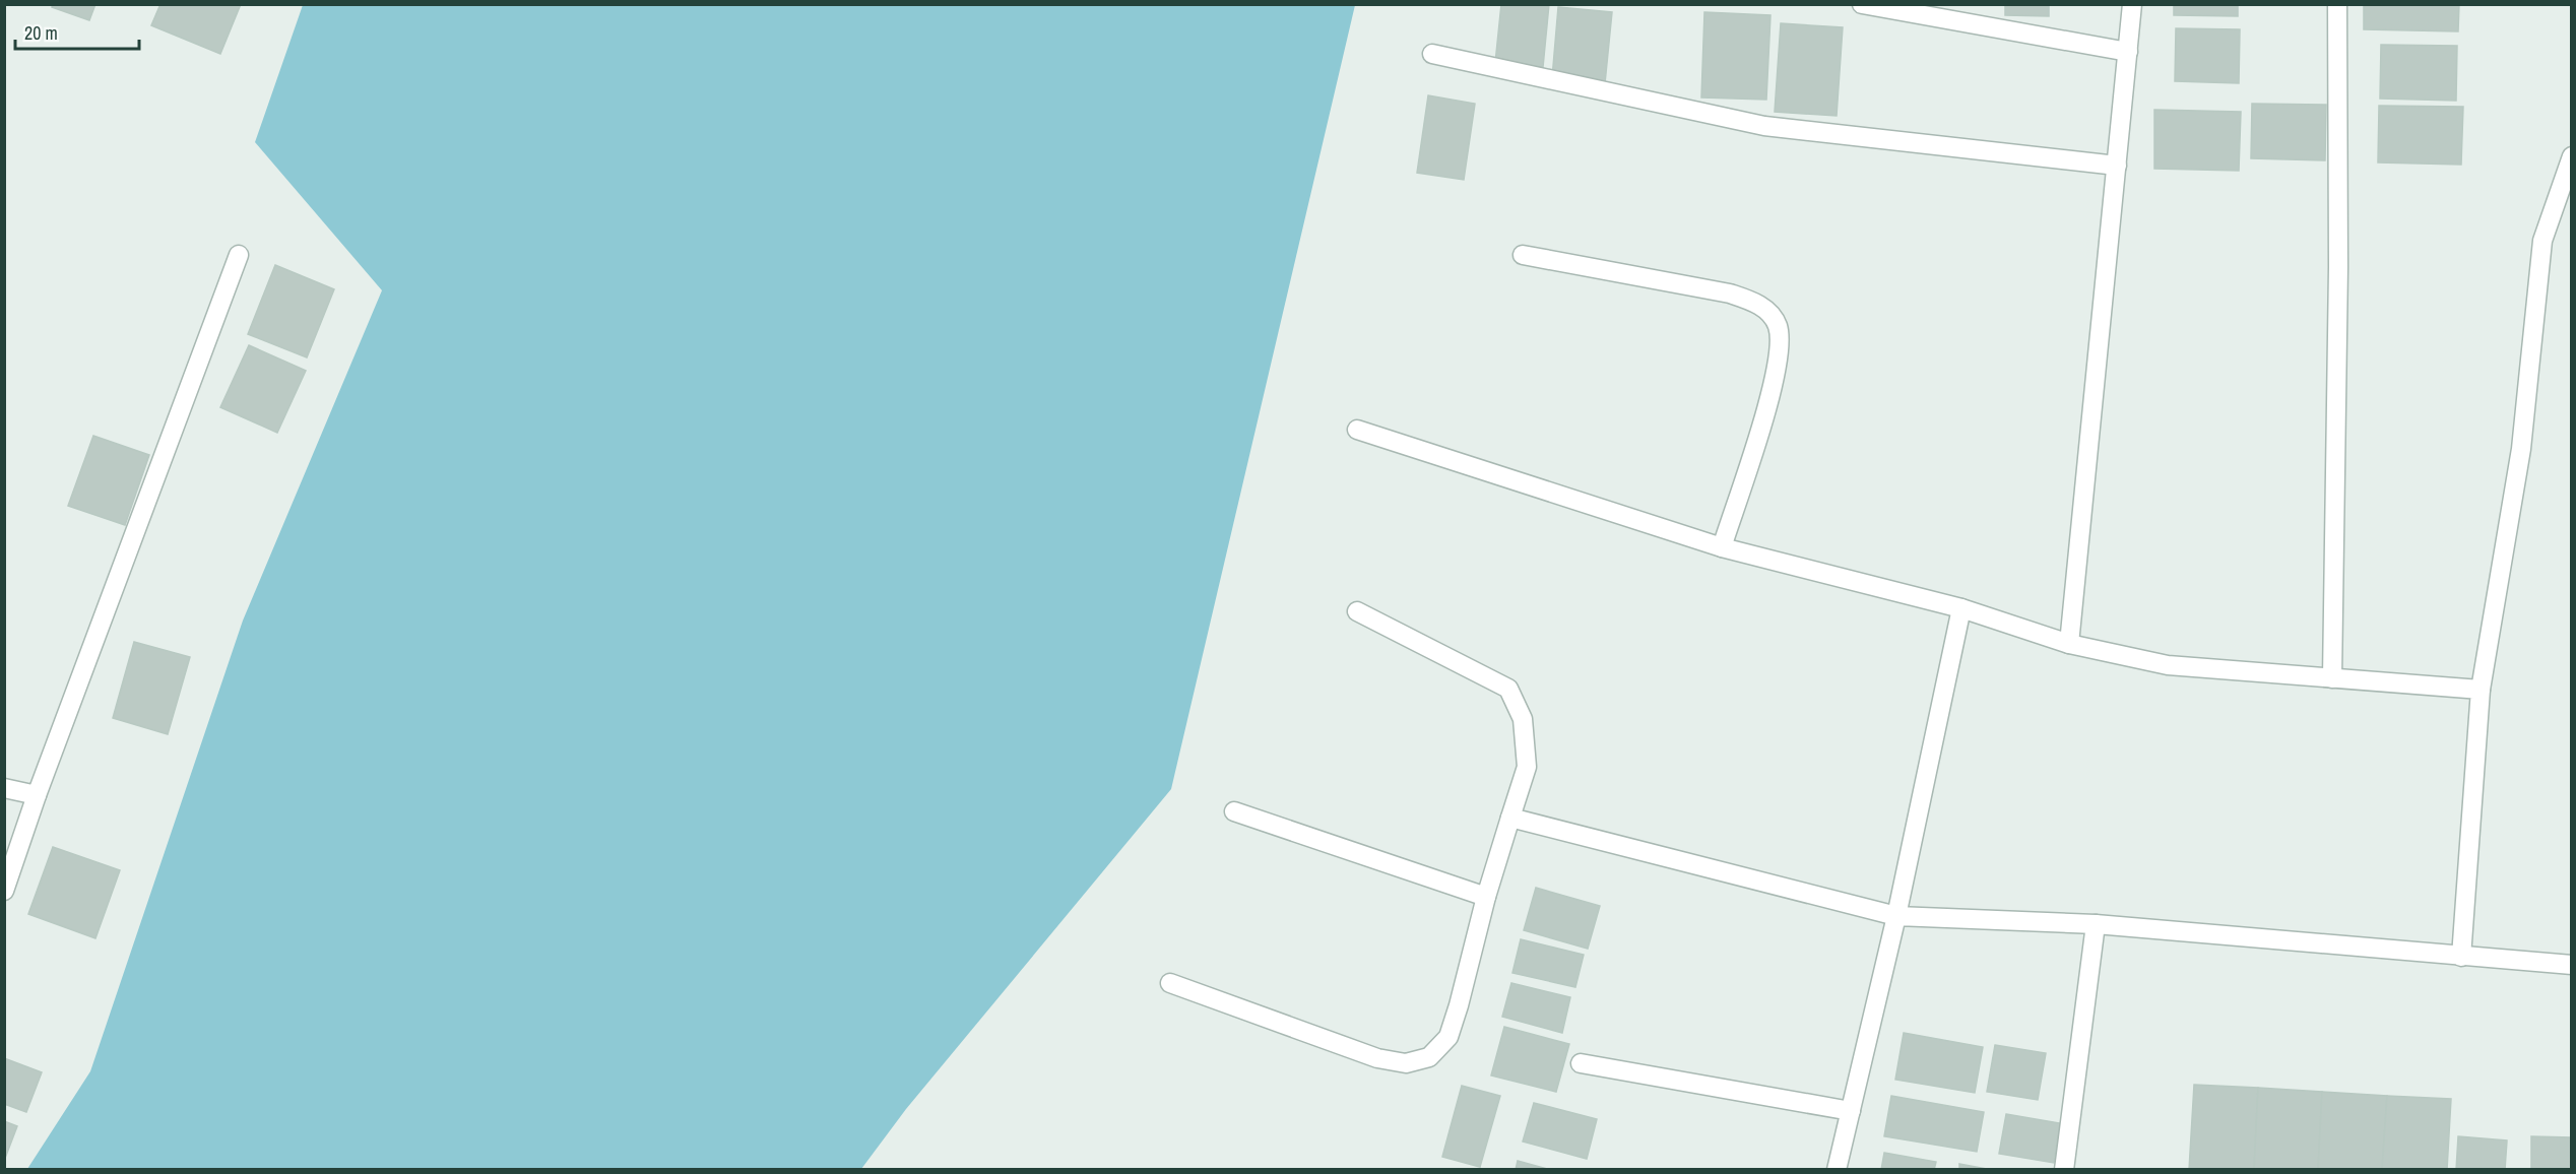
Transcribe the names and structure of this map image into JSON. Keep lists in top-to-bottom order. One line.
{"scale_bar":"20 m"}
